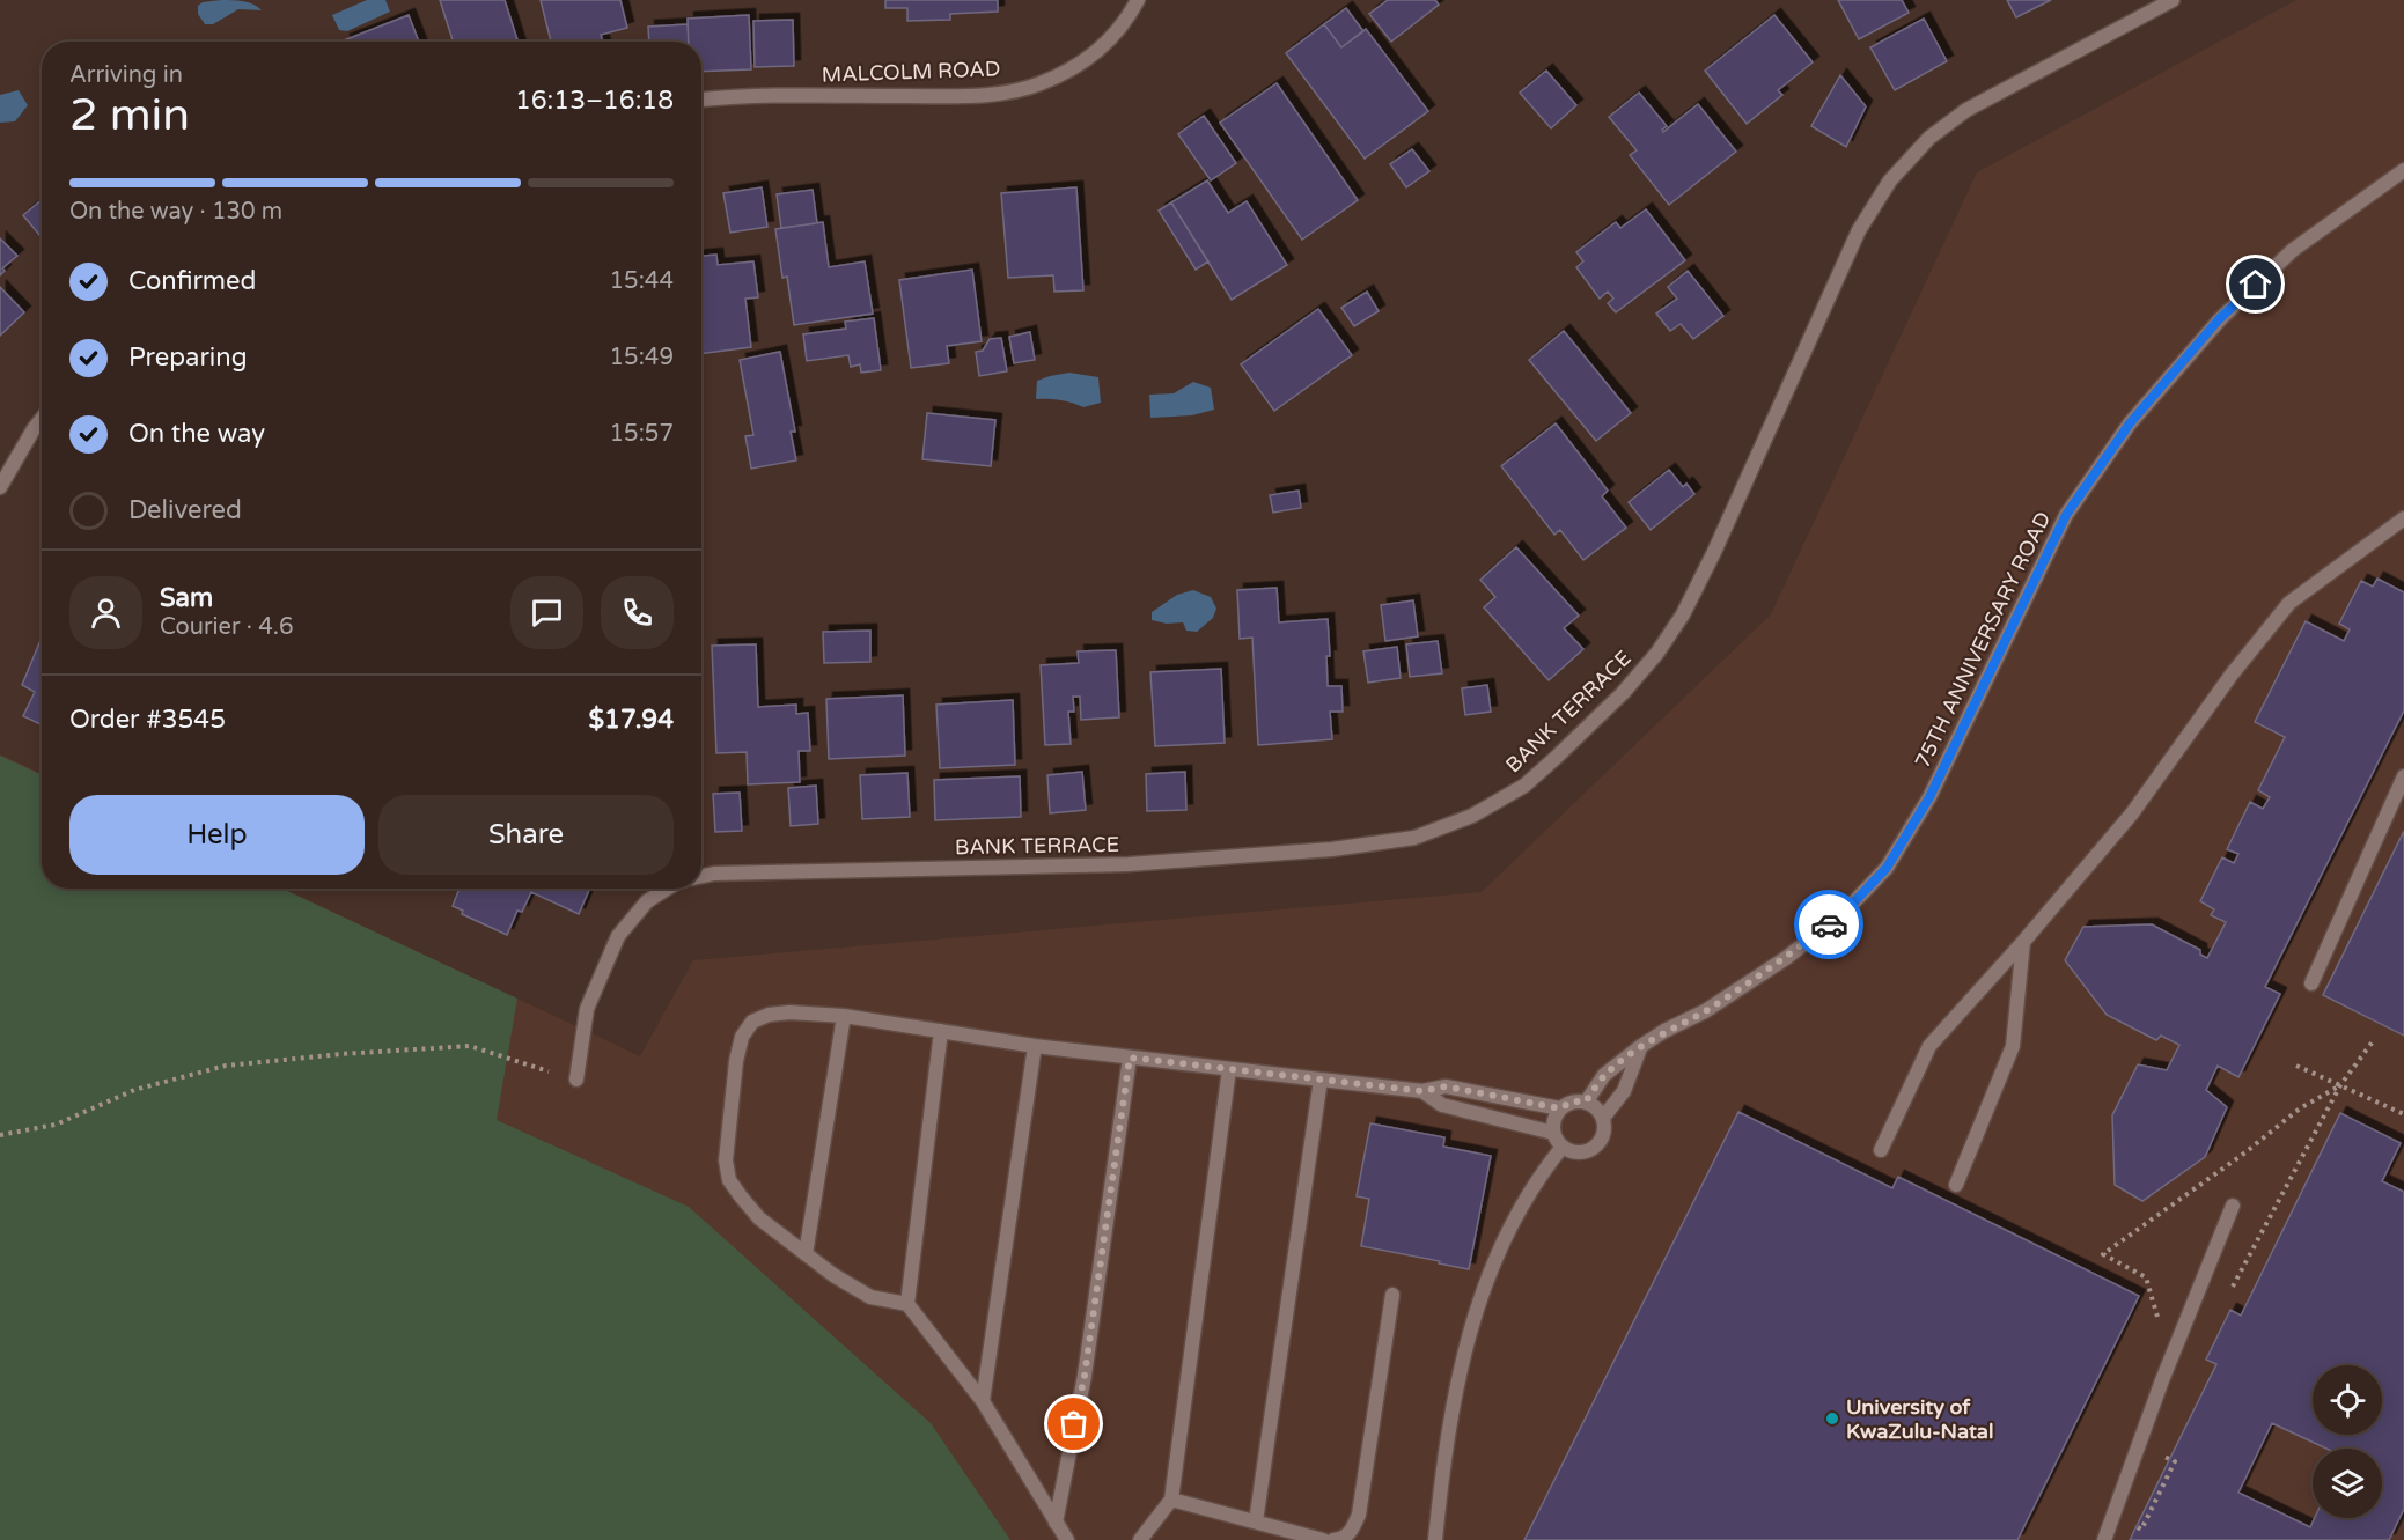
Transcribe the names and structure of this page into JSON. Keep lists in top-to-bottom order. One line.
{"streets":{"street":["MALCOLM ROAD","75TH ANNIVERSARY ROAD","BANK TERRACE"]},"places":["University of KwaZulu-Natal"],"page":{"heading":["2 min","Arriving in","16:13–16:18"],"panel":["Sam","Courier · 4.6","Order #3545","$17.94"],"bar":"On the way · 130 m","list":[["Confirmed","15:44"],["Preparing","15:49"],["On the way","15:57"],"Delivered"],"buttons":["Help","Share"]}}
